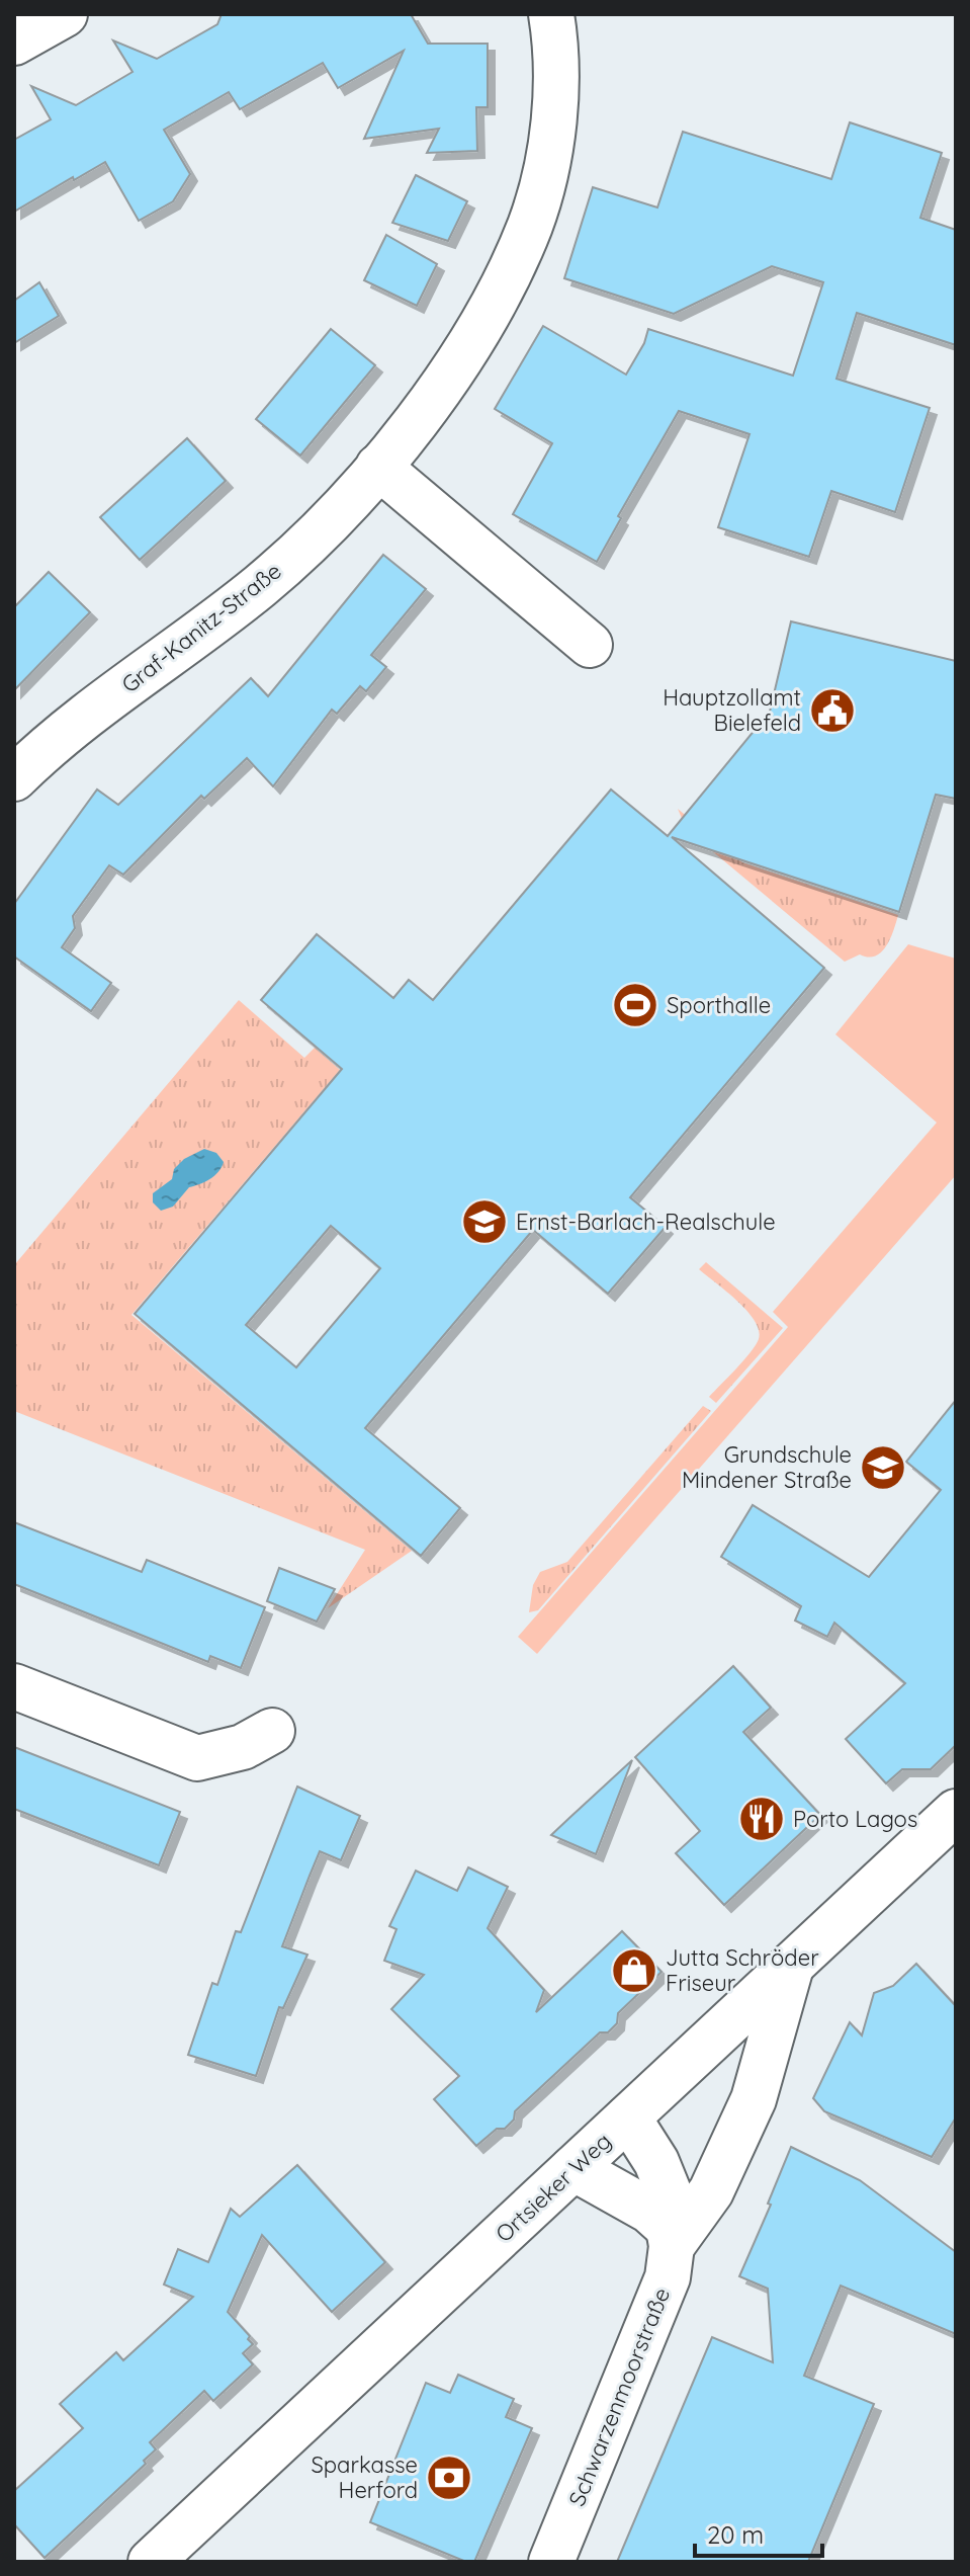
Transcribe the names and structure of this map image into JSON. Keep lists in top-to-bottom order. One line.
{"streets":{"street":["Graf-Kanitz-Straße","Ortsieker Weg","Schwarzenmoorstraße"]},"crossings":[["Ortsieker Weg","Schwarzenmoorstraße"]],"places":{"public building":["Hauptzollamt Bielefeld"],"sports":["Sporthalle"],"school or university":["Ernst-Barlach-Realschule","Grundschule Mindener Straße"],"restaurant":["Porto Lagos"],"shop":["Jutta Schröder Friseur"],"bank":["Sparkasse Herford"]},"scale_bar":"20 m"}
